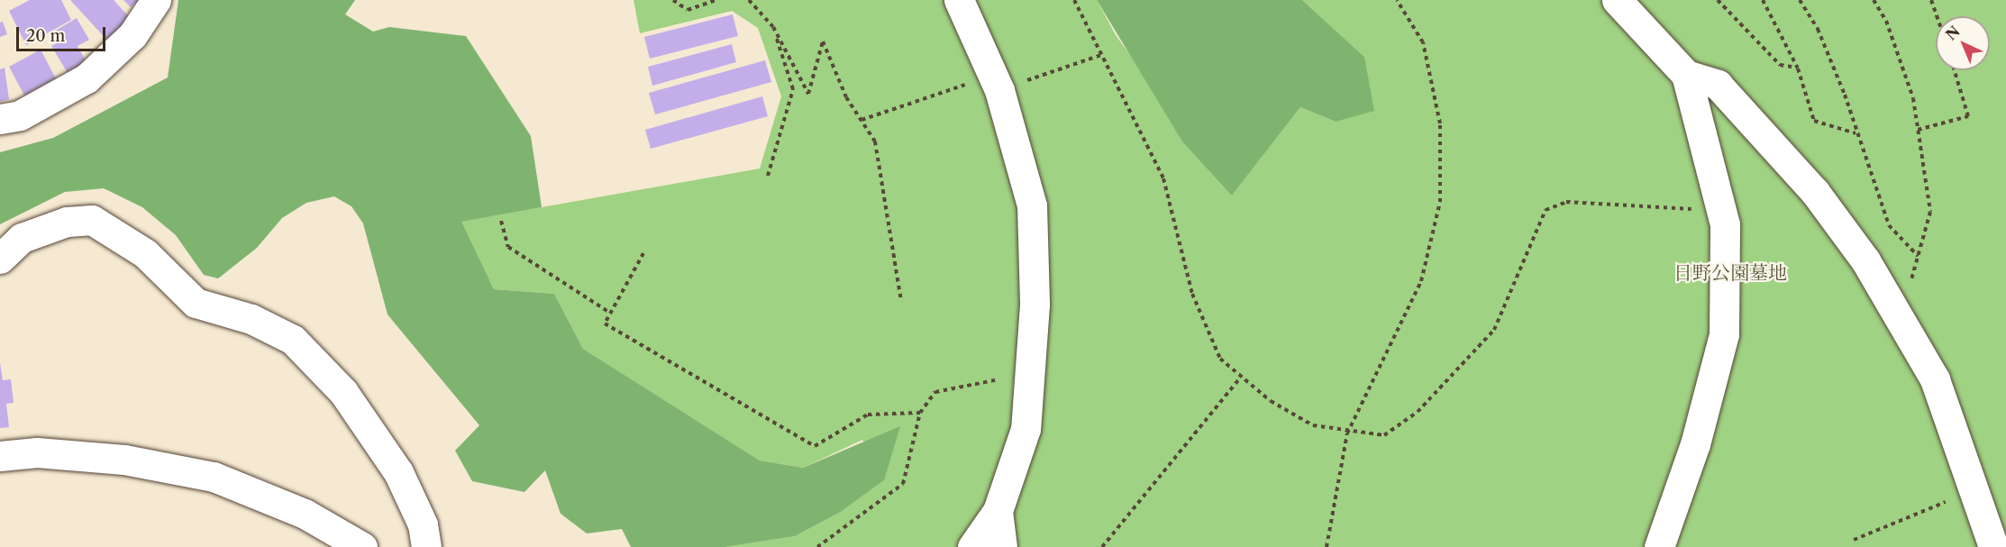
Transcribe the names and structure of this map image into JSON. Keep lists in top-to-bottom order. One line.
{"parks":["日野公園墓地"],"scale_bar":"20 m","north":"top left"}
